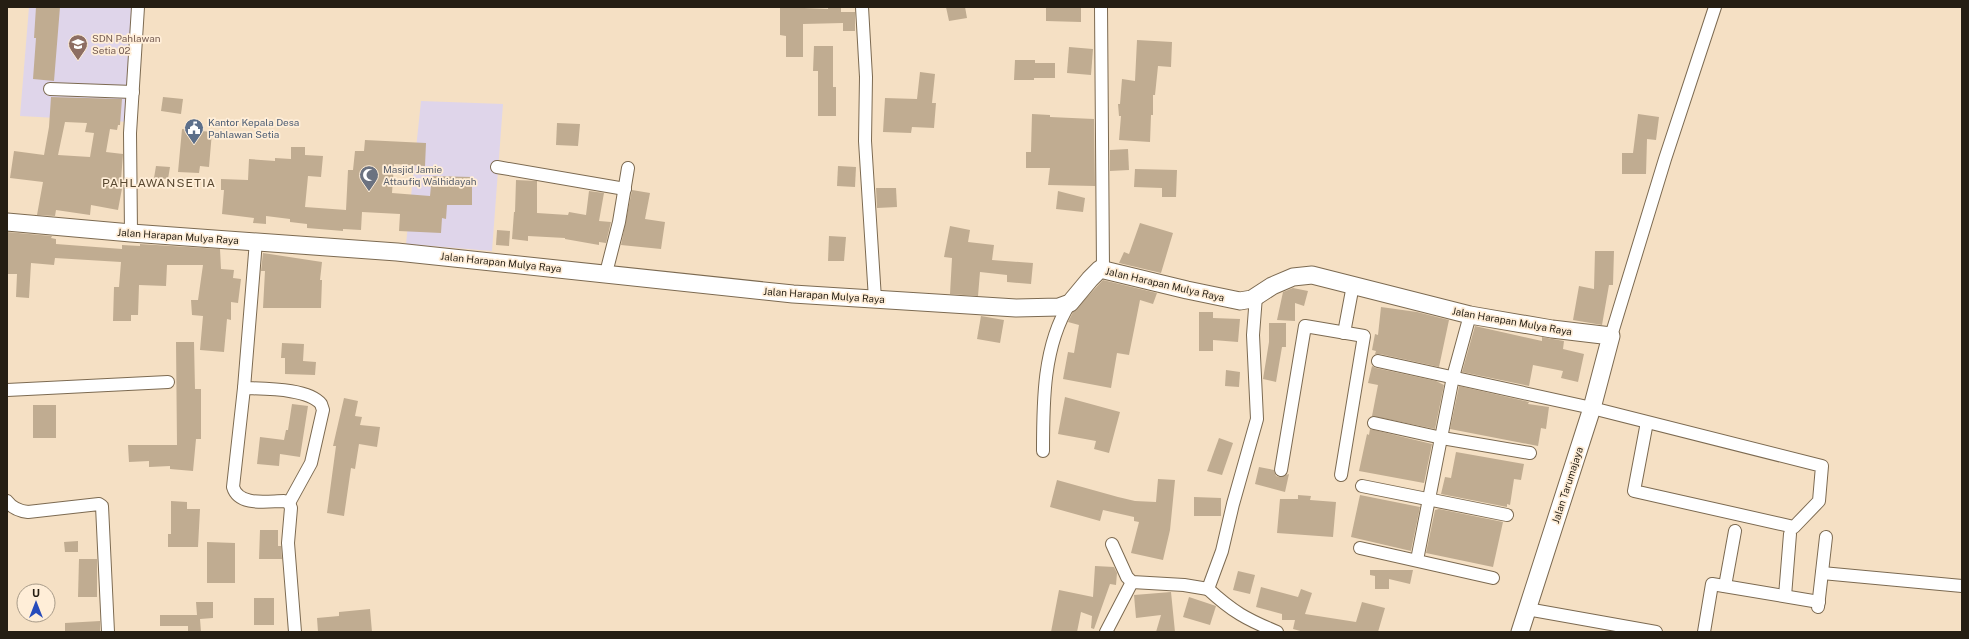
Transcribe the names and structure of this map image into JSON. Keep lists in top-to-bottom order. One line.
{"streets":{"street":["Jalan Harapan Mulya Raya","Jalan Tarumajaya"]},"crossings":[["Jalan Harapan Mulya Raya","Jalan Tarumajaya"]],"districts":["PAHLAWANSETIA"],"places":{"school or university":["SDN Pahlawan Setia 02"],"public building":["Kantor Kepala Desa Pahlawan Setia"],"mosque":["Masjid Jamie Attaufiq Walhidayah"]},"north":"top"}
